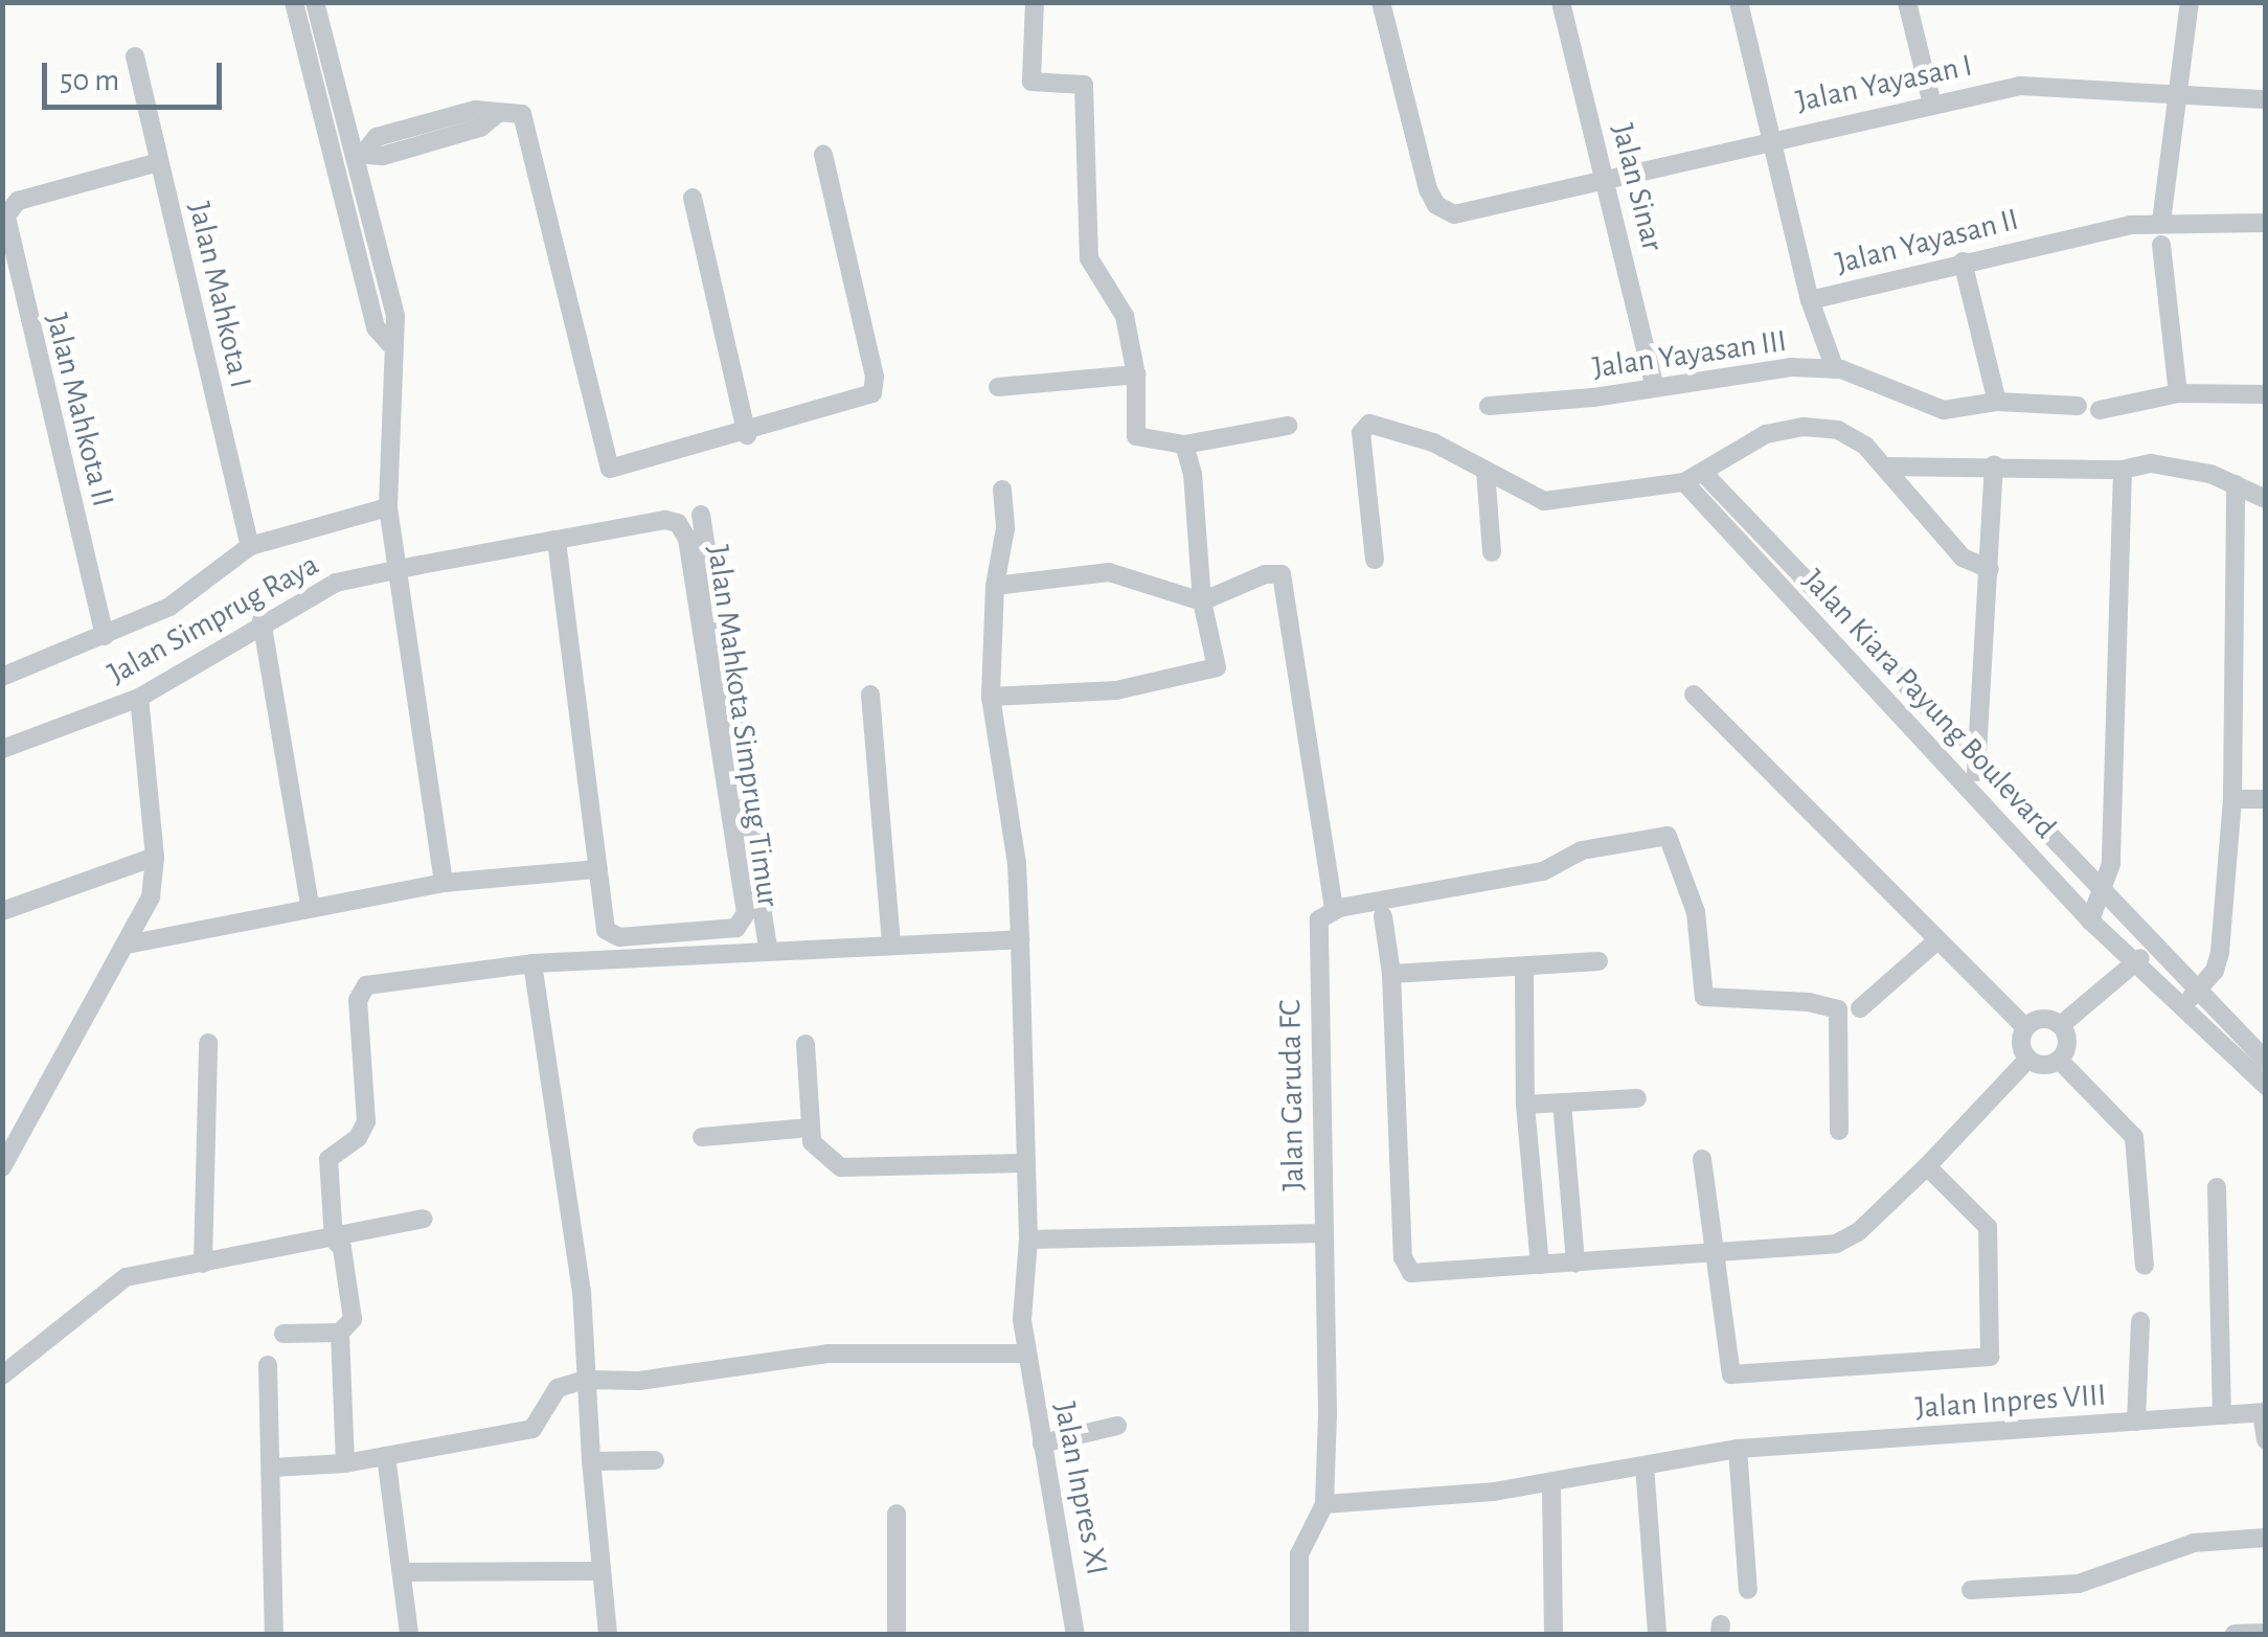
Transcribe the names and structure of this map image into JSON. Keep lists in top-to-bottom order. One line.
{"streets":{"street":["Jalan Yayasan I","Jalan Sinar","Jalan Yayasan II","Jalan Mahkota I","Jalan Yayasan III","Jalan Mahkota II","Jalan Simprug Raya","Jalan Kiara Payung Boulevard","Jalan Mahkota Simprug Timur","Jalan Garuda FC","Jalan Inpres VIII","Jalan Inpres XI"]},"crossings":[["Jalan Yayasan I","Jalan Sinar"],["Jalan Yayasan I","Jalan Yayasan II"],["Jalan Sinar","Jalan Yayasan III"],["Jalan Mahkota I","Jalan Mahkota II"],["Jalan Simprug Raya","Jalan Mahkota Simprug Timur"],["Jalan Garuda FC","Jalan Inpres VIII"]],"scale_bar":"50 m"}
